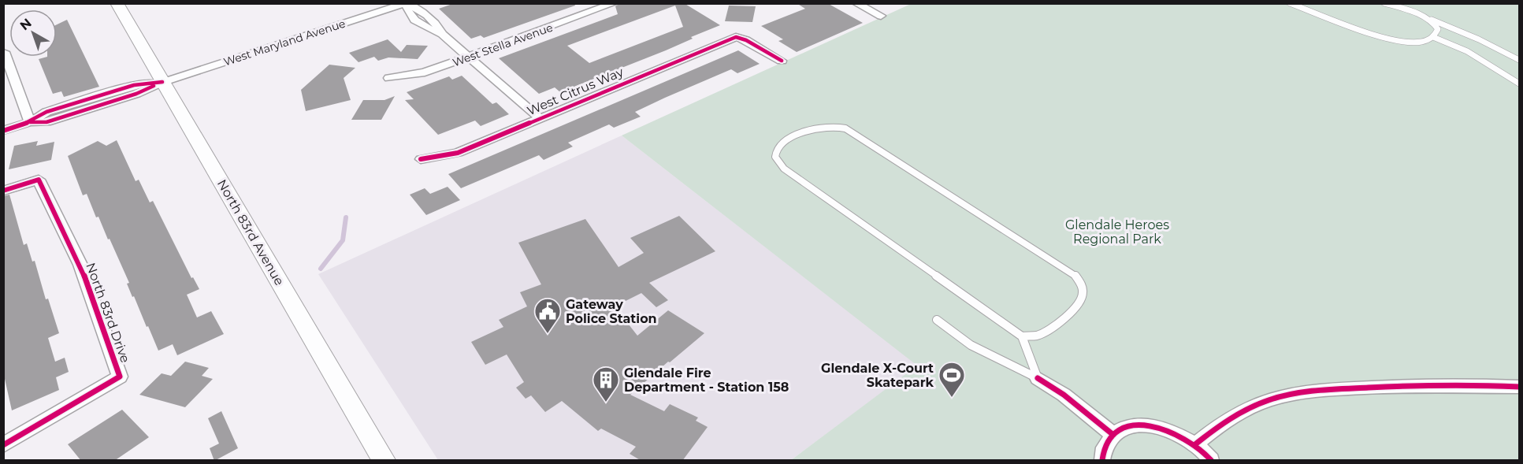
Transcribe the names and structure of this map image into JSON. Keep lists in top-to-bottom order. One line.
{"streets":{"main road":["North 83rd Avenue"],"street":["West Maryland Avenue","West Stella Avenue","West Citrus Way","North 83rd Drive"]},"crossings":[["West Maryland Avenue","North 83rd Avenue"]],"parks":["Glendale Heroes Regional Park"],"places":{"public building":["Gateway Police Station"],"sports":["Glendale X-Court Skatepark"],"building":["Glendale Fire Department - Station 158"]},"north":"top left"}
